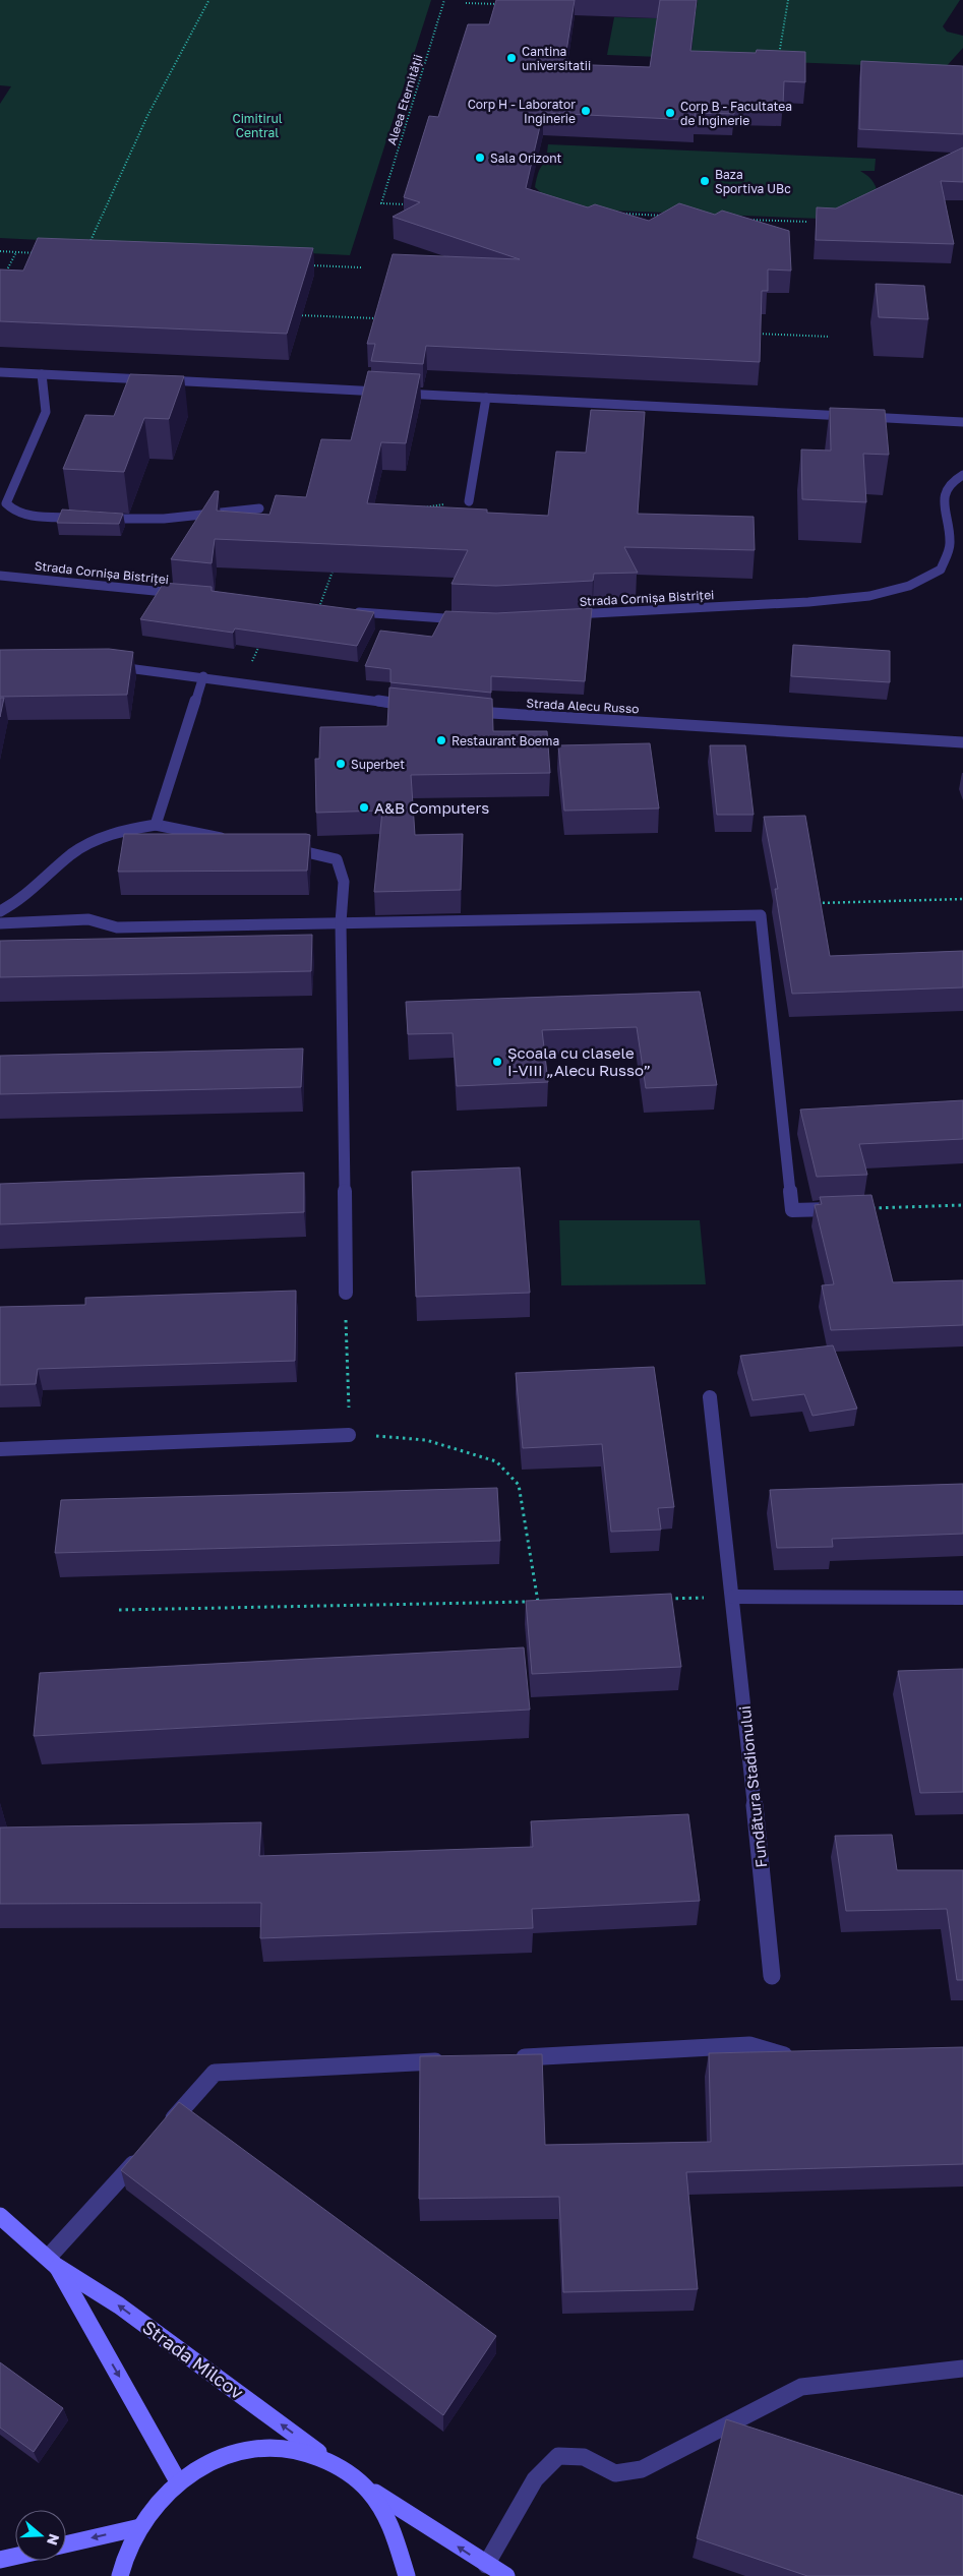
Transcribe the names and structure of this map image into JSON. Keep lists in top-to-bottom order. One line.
{"streets":{"main road":["Strada Milcov"],"street":["Strada Cornișa Bistriței","Strada Alecu Russo","Fundătura Stadionului"],"path":["Aleea Eternității"]},"parks":["Cimitirul Central"],"places":["Cantina universitatii","Corp H - Laborator Inginerie","Corp B - Facultatea de Inginerie","Sala Orizont","Baza Sportiva UBc","Restaurant Boema","Superbet","A&B Computers","Școala cu clasele I-VIII „Alecu Russo”"],"north":"right"}
